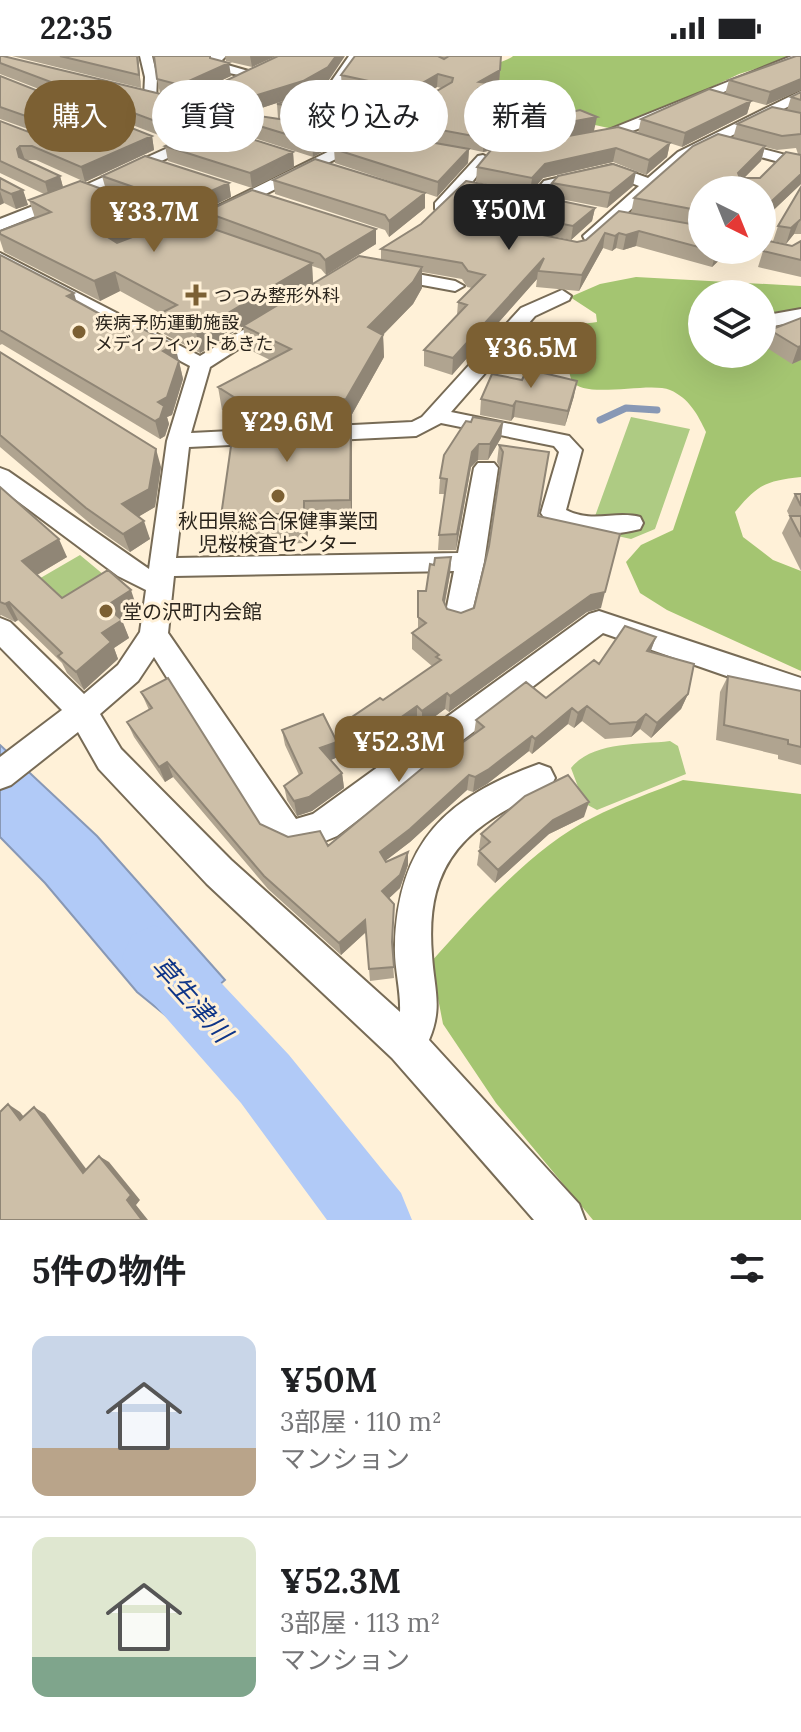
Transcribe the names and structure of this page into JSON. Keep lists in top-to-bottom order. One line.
{"water":["草生津川"],"places":{"health":["つつみ整形外科"],"other":["疾病予防運動施設 メディフィットあきた","秋田県総合保健事業団 児桜検査センター","堂の沢町内会館"]},"north":"bottom right","page":{"status":"22:35","chip":["購入","賃貸","絞り込み","新着"],"price":["¥50M","¥33.7M","¥36.5M","¥29.6M","¥52.3M"],"heading":"5件の物件","list":[{"name":"¥50M","note":"3部屋 · 110 m² · マンション"},{"name":"¥52.3M","note":"3部屋 · 113 m² · マンション"}]}}
